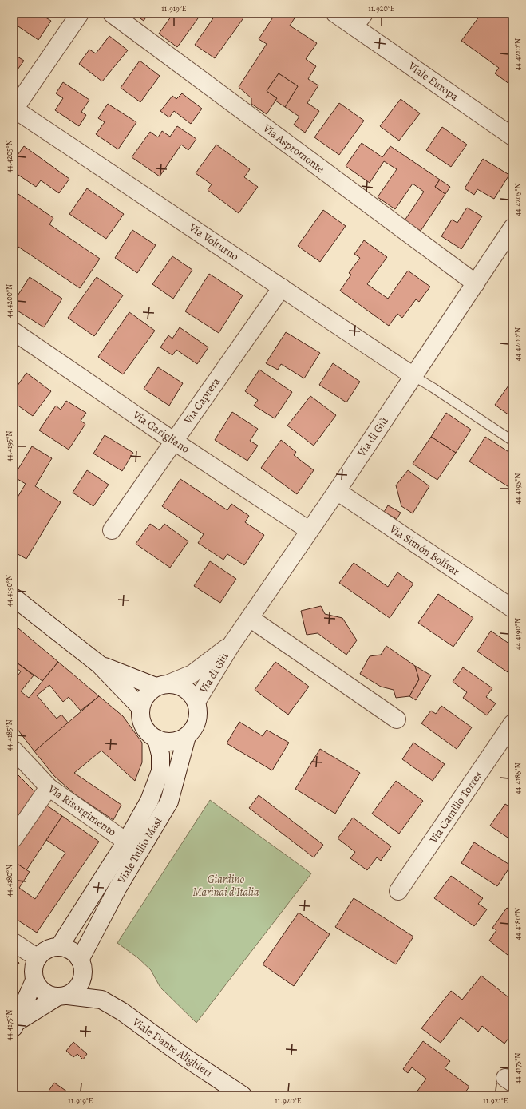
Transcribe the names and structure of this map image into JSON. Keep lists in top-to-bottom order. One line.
{"streets":{"street":["Viale Europa","Via Aspromonte","Via Volturno","Via Caprera","Via Garigliano","Via di Giù","Via Simón Bolívar","Via Camillo Torres","Via Risorgimento","Viale Tullio Masi","Viale Dante Alighieri"]},"crossings":[["Via Aspromonte","Via di Giù"],["Via Volturno","Via Caprera"],["Via Volturno","Via di Giù"],["Via Caprera","Via Garigliano"],["Via Garigliano","Via di Giù"],["Via di Giù","Via Simón Bolívar"],["Via di Giù","Viale Tullio Masi"],["Via Risorgimento","Viale Tullio Masi"],["Viale Tullio Masi","Viale Dante Alighieri"]],"parks":["Giardino Marinai d'Italia"],"coordinates":["11.919°E","11.920°E","44.4210°N","44.4205°N","44.4200°N","44.4195°N","44.4190°N","44.4185°N","44.4180°N","44.4175°N","11.921°E"]}
